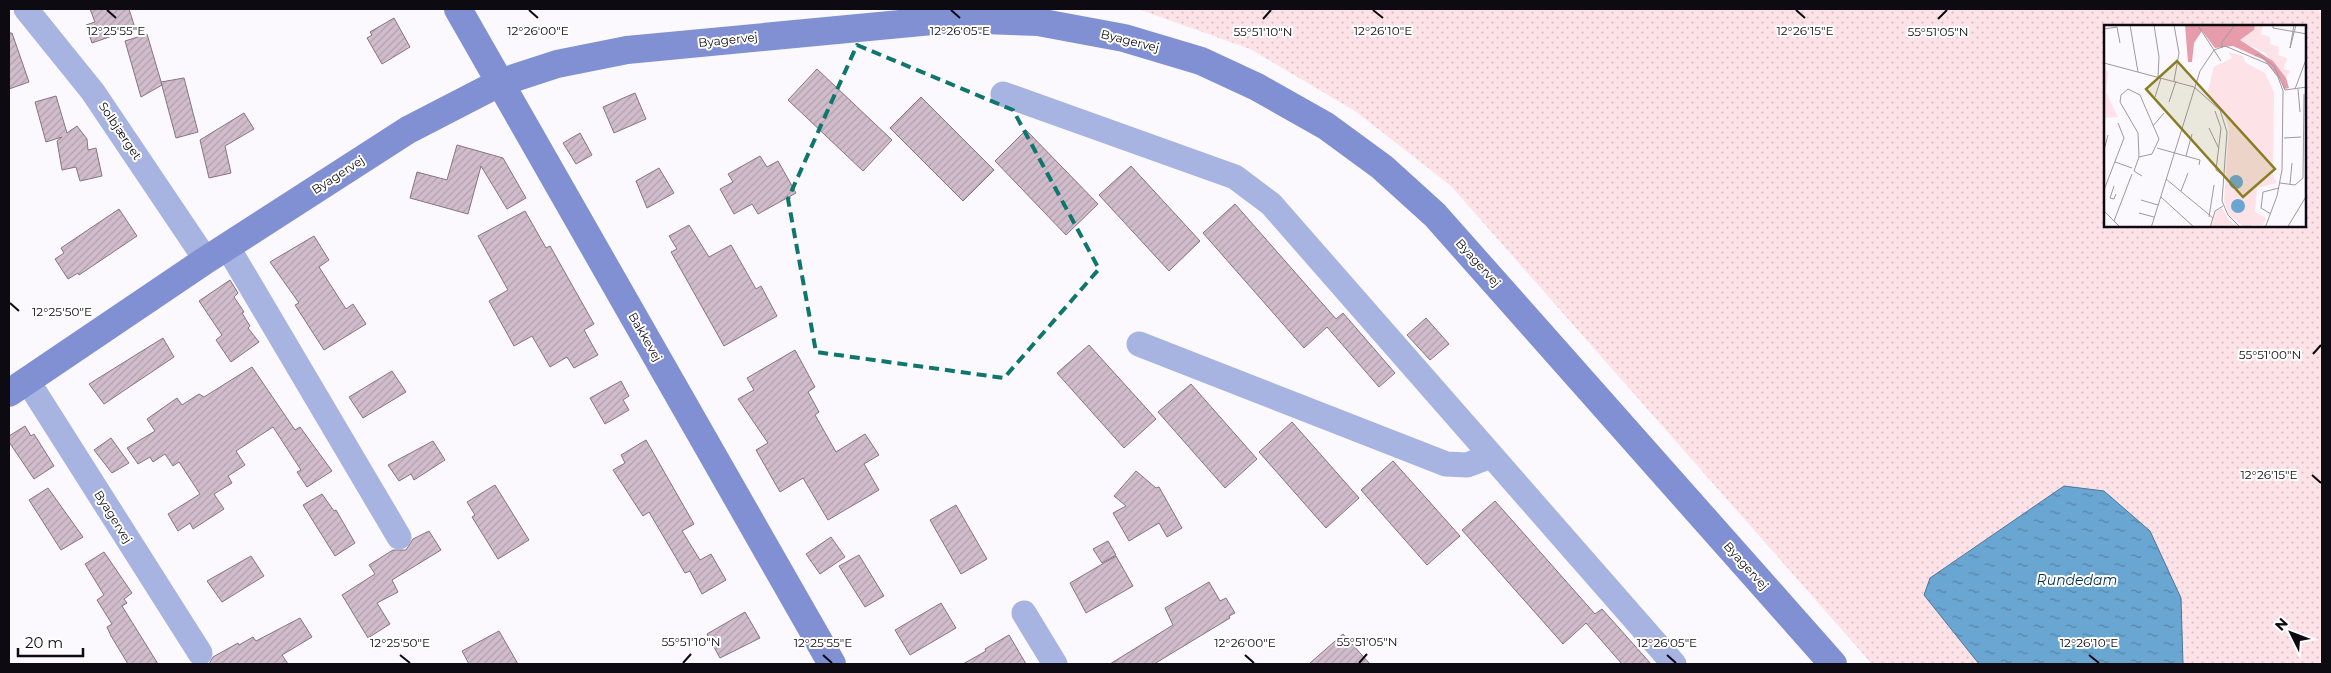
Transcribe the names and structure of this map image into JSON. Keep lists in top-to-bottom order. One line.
{"streets":{"street":["Byagervej","Solbjærget","Bakkevej"]},"crossings":[["Byagervej","Solbjærget"],["Byagervej","Bakkevej"]],"water":["Rundedam"],"scale_bar":"20 m","north":"top left","coordinates":["12°25'55\"E","12°26'00\"E","12°26'10\"E","12°26'15\"E","12°26'05\"E","55°51'10\"N","55°51'05\"N","12°25'50\"E","55°51'00\"N"]}
